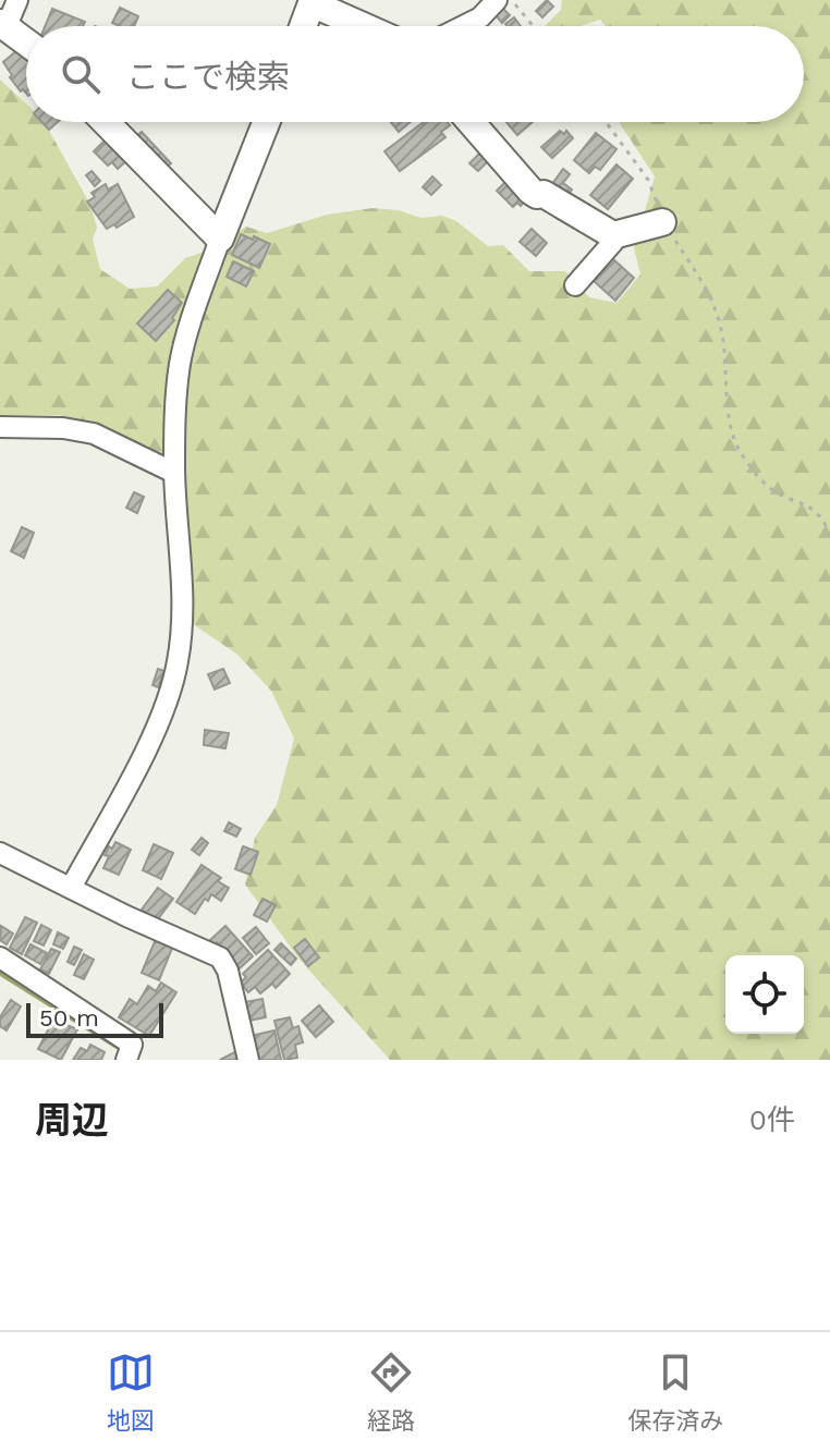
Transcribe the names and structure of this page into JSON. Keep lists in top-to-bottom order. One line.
{"scale_bar":"50 m","page":{"search":"ここで検索","scale":"50 m","heading":["周辺","0件"],"nav":["地図","経路","保存済み"]}}
